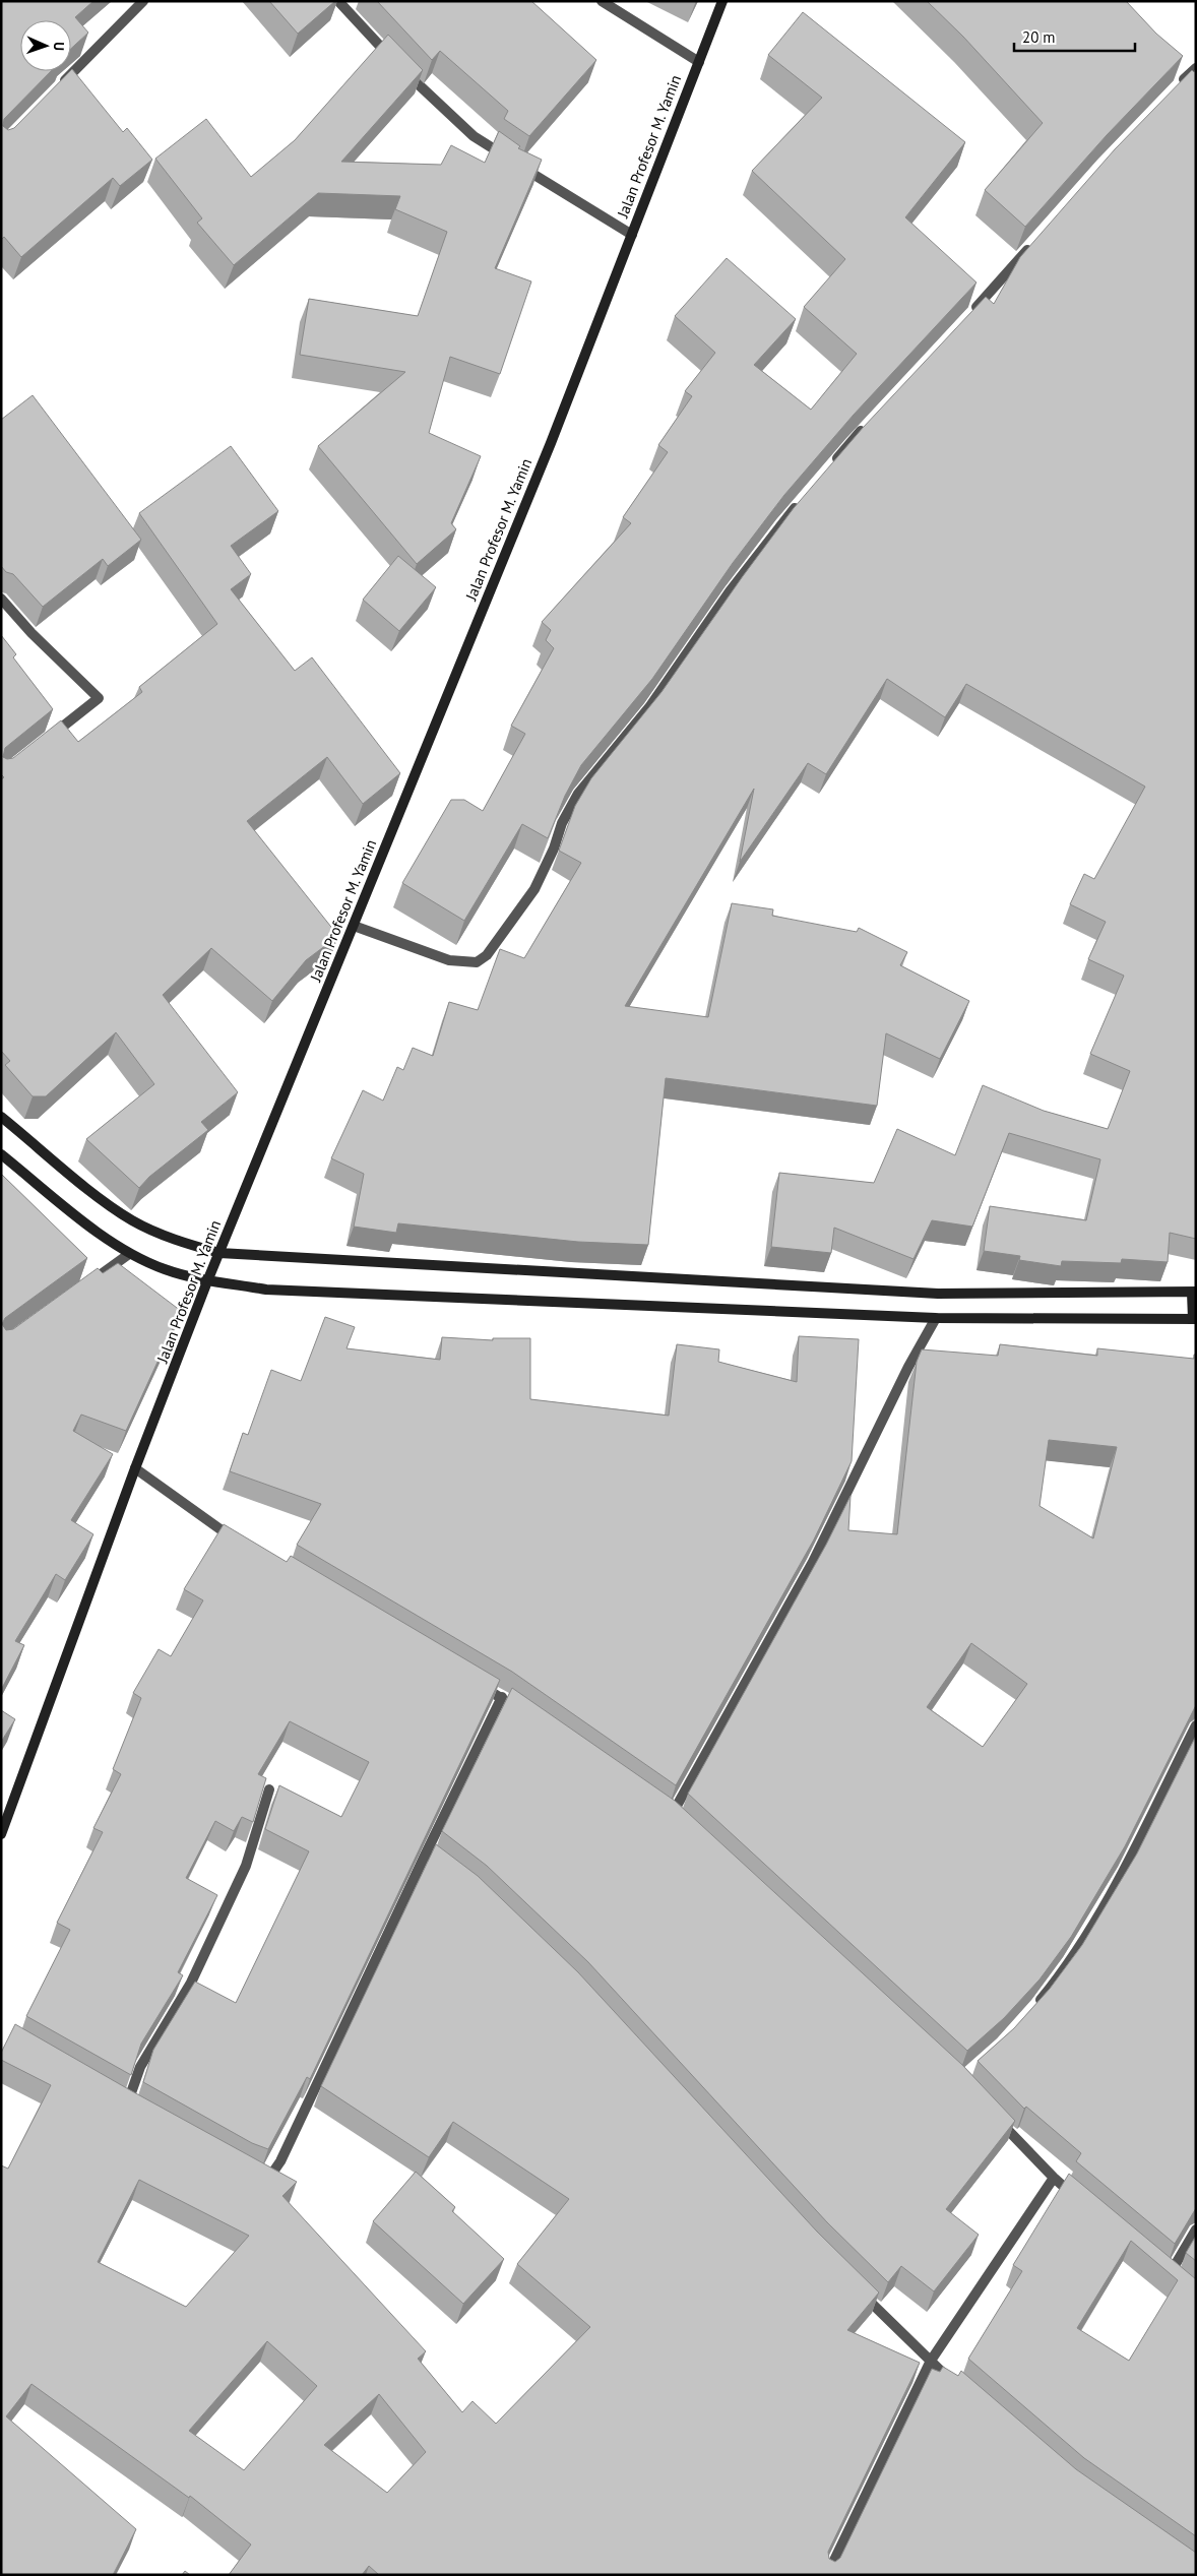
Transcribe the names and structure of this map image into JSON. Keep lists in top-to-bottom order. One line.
{"streets":{"main road":["Jalan Profesor M. Yamin"]},"scale_bar":"20 m","north":"right"}
